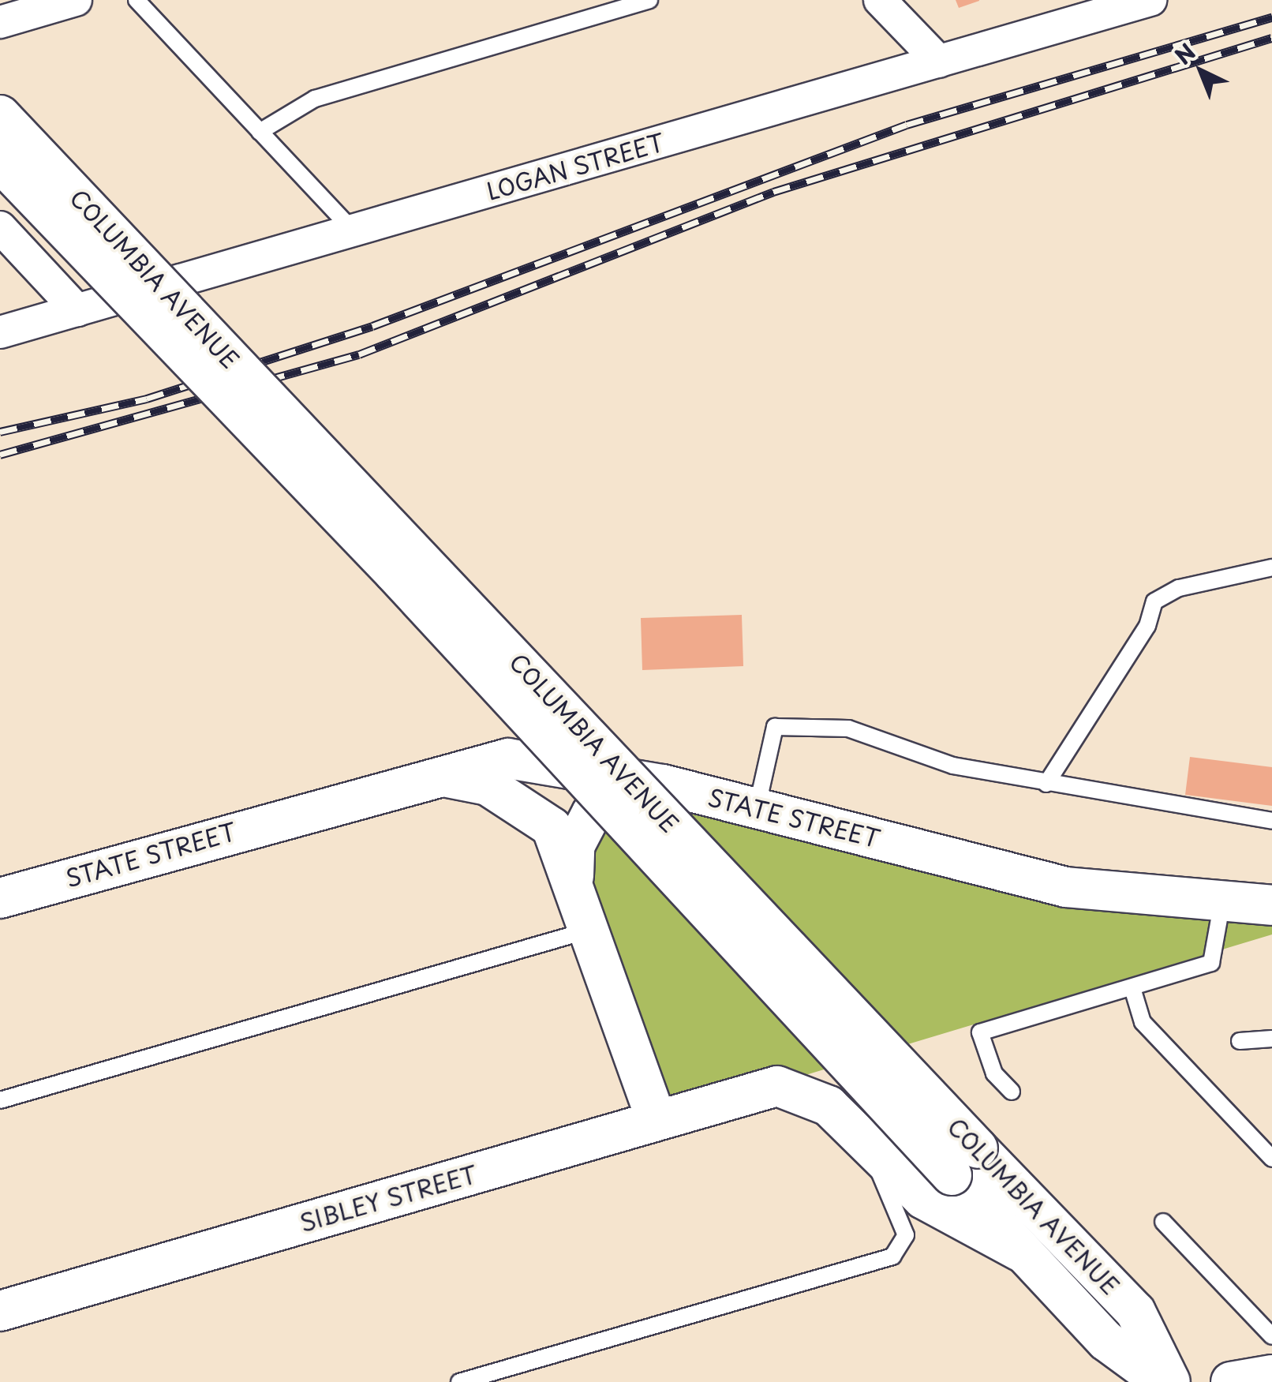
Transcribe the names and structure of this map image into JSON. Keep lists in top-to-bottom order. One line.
{"streets":{"street":["LOGAN STREET","COLUMBIA AVENUE","STATE STREET","SIBLEY STREET"]},"north":"top left"}
